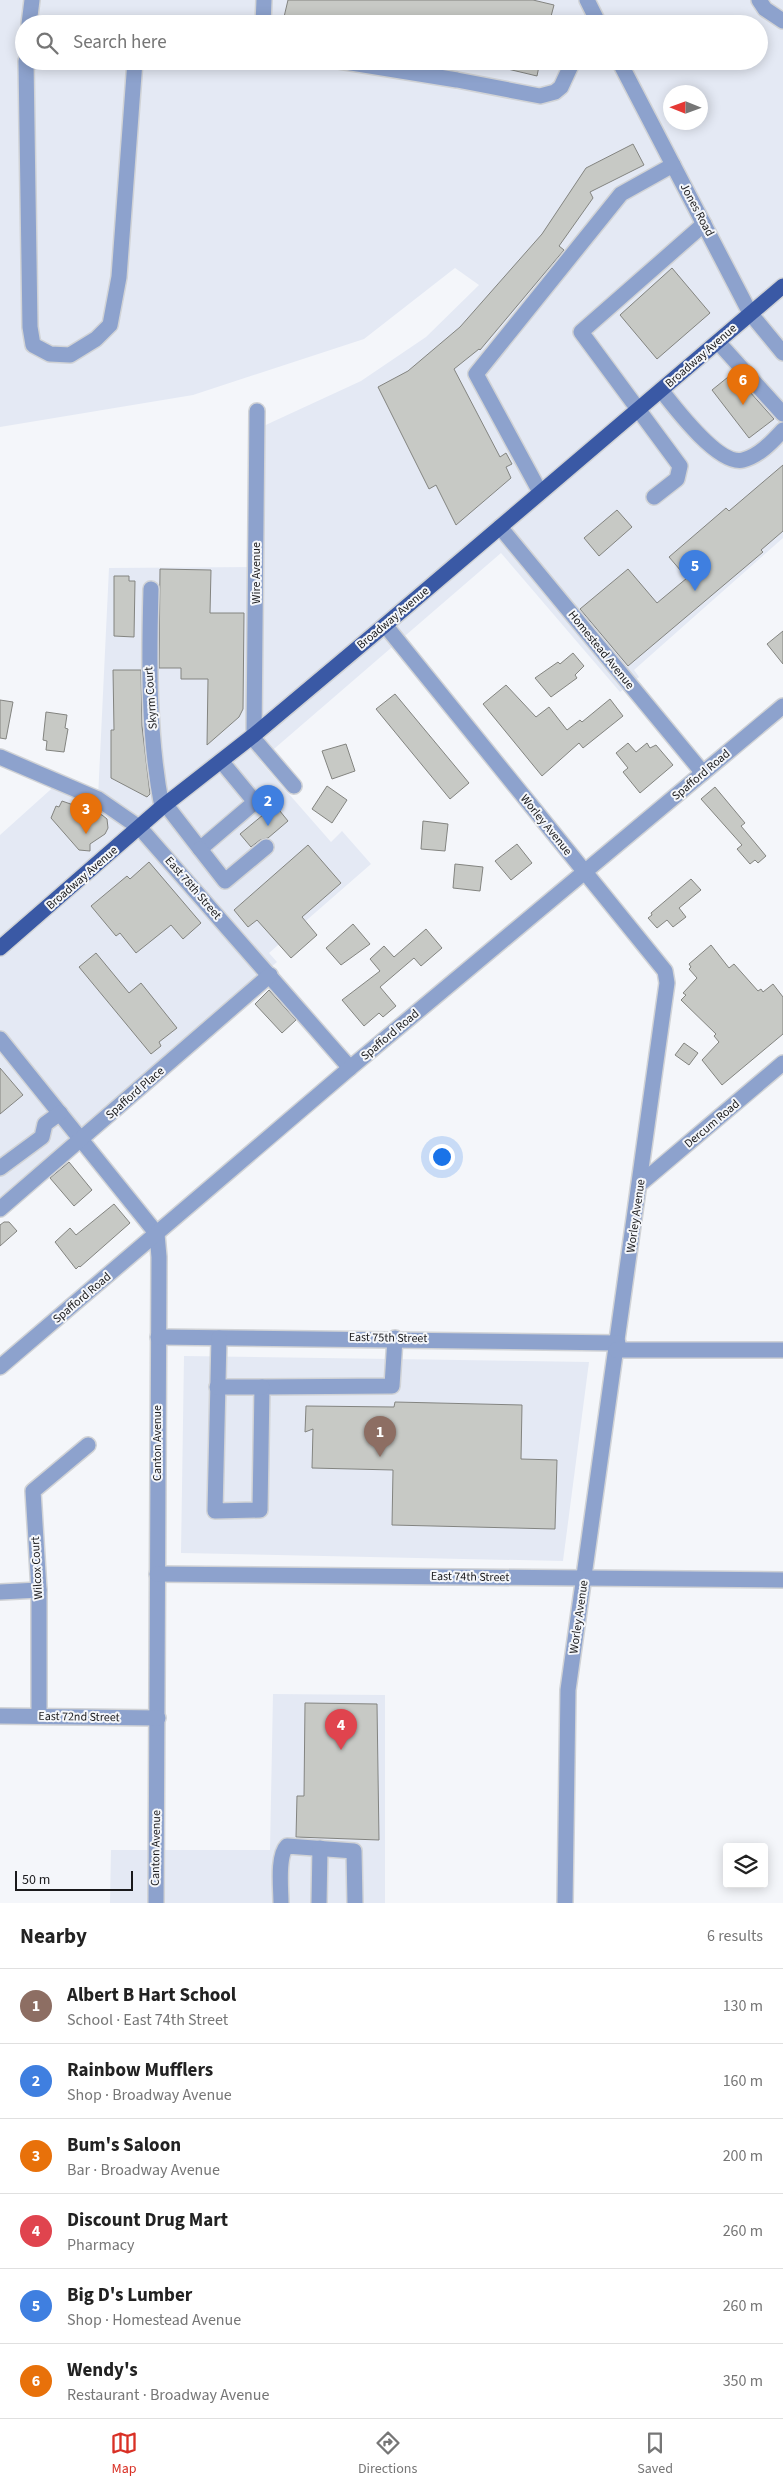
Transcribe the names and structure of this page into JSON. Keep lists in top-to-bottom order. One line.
{"streets":{"main road":["Broadway Avenue"],"street":["Jones Road","Wire Avenue","Homestead Avenue","Skyrm Court","Spafford Road","Worley Avenue","East 78th Street","Spafford Place","Dercum Road","East 75th Street","Canton Avenue","Wilcox Court","East 74th Street","East 72nd Street"]},"crossings":[["Jones Road","Broadway Avenue"],["Broadway Avenue","Wire Avenue"],["Broadway Avenue","Homestead Avenue"],["Broadway Avenue","Skyrm Court"],["Broadway Avenue","Worley Avenue"],["Broadway Avenue","East 78th Street"],["Homestead Avenue","Spafford Road"],["Spafford Road","Worley Avenue"],["Spafford Road","East 78th Street"],["Spafford Road","Canton Avenue"],["Worley Avenue","Dercum Road"],["Worley Avenue","East 75th Street"],["Worley Avenue","East 74th Street"],["East 78th Street","Spafford Place"],["East 75th Street","Canton Avenue"],["Canton Avenue","East 74th Street"],["Canton Avenue","East 72nd Street"],["Wilcox Court","East 72nd Street"]],"scale_bar":"50 m","north":"left","page":{"search":"Search here","pins":["6","5","2","3","1","4"],"scale":"50 m","heading":["Nearby","6 results"],"list":[{"mark":"1","name":"Albert B Hart School","note":"School · East 74th Street","value":"130 m"},{"mark":"2","name":"Rainbow Mufflers","note":"Shop · Broadway Avenue","value":"160 m"},{"mark":"3","name":"Bum's Saloon","note":"Bar · Broadway Avenue","value":"200 m"},{"mark":"4","name":"Discount Drug Mart","note":"Pharmacy","value":"260 m"},{"mark":"5","name":"Big D's Lumber","note":"Shop · Homestead Avenue","value":"260 m"},{"mark":"6","name":"Wendy's","note":"Restaurant · Broadway Avenue","value":"350 m"}],"nav":["Map","Directions","Saved"]}}
